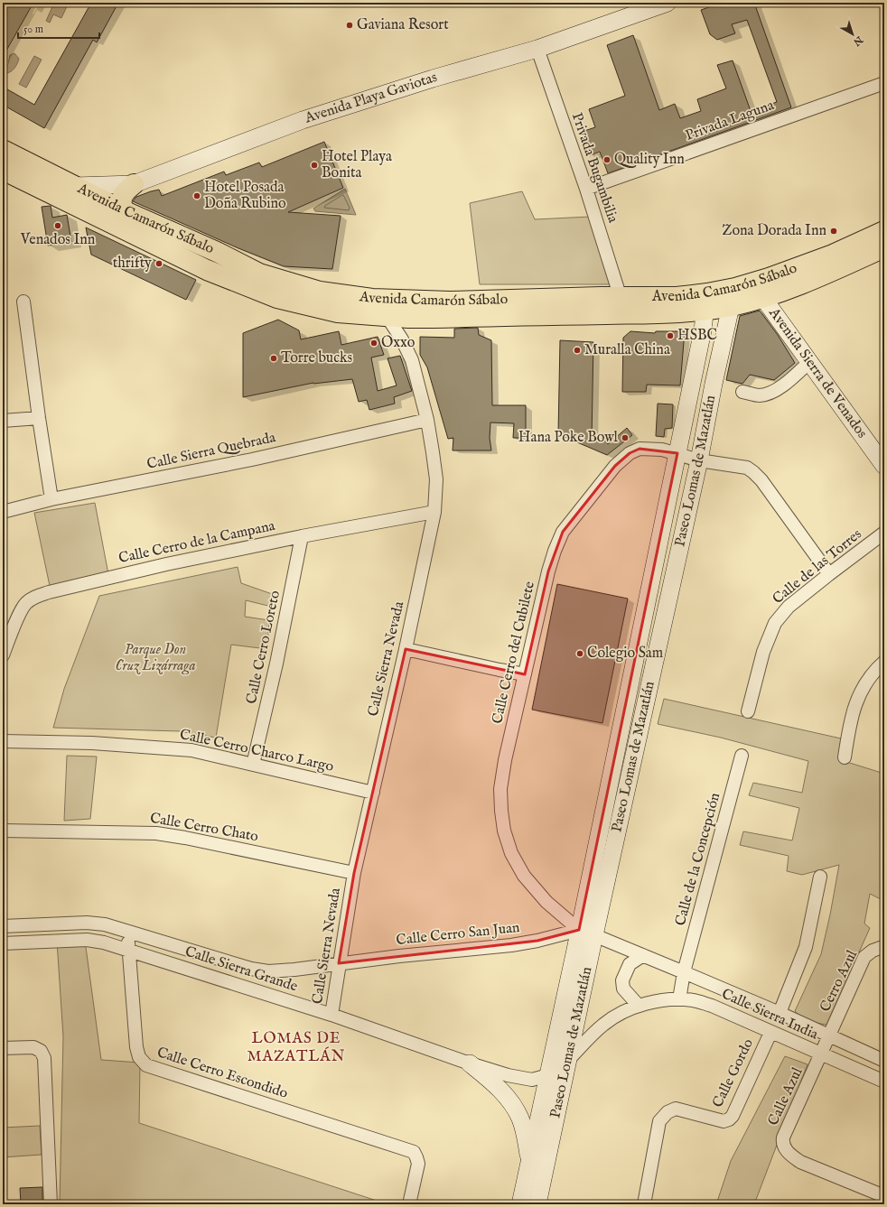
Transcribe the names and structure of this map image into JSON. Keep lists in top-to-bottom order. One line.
{"streets":{"main road":["Avenida Camarón Sábalo"],"street":["Avenida Playa Gaviotas","Privada Laguna","Privada Bugambilia","Avenida Sierra de Venados","Calle Sierra Quebrada","Paseo Lomas de Mazatlán","Calle Cerro de la Campana","Calle de las Torres","Calle Cerro Loreto","Calle Cerro del Cubilete","Calle Sierra Nevada","Calle Cerro Charco Largo","Calle Cerro Chato","Calle de la Concepción","Calle Cerro San Juan","Calle Sierra Grande","Cerro Azul","Calle Sierra India","Calle Cerro Escondido","Calle Gordo","Calle Azul"]},"crossings":[["Avenida Playa Gaviotas","Privada Bugambilia"],["Avenida Playa Gaviotas","Avenida Camarón Sábalo"],["Privada Laguna","Privada Bugambilia"],["Privada Bugambilia","Avenida Camarón Sábalo"],["Avenida Camarón Sábalo","Avenida Sierra de Venados"],["Avenida Camarón Sábalo","Paseo Lomas de Mazatlán"],["Avenida Camarón Sábalo","Calle Sierra Nevada"],["Calle Sierra Quebrada","Calle Sierra Nevada"],["Paseo Lomas de Mazatlán","Calle Cerro del Cubilete"],["Paseo Lomas de Mazatlán","Calle Cerro San Juan"],["Paseo Lomas de Mazatlán","Calle Sierra Grande"],["Paseo Lomas de Mazatlán","Calle Sierra India"],["Calle Cerro de la Campana","Calle Cerro Loreto"],["Calle Cerro de la Campana","Calle Sierra Nevada"],["Calle de las Torres","Calle Cerro del Cubilete"],["Calle Cerro Loreto","Calle Cerro Charco Largo"],["Calle Cerro del Cubilete","Calle Cerro San Juan"],["Calle Cerro del Cubilete","Calle Sierra India"],["Calle Sierra Nevada","Calle Cerro Charco Largo"],["Calle Sierra Nevada","Calle Cerro Chato"],["Calle Sierra Nevada","Calle Cerro San Juan"],["Calle Sierra Nevada","Calle Sierra Grande"],["Calle de la Concepción","Calle Sierra India"],["Calle Cerro San Juan","Calle Sierra Grande"],["Calle Cerro San Juan","Calle Sierra India"],["Calle Sierra Grande","Calle Sierra India"],["Calle Sierra Grande","Calle Cerro Escondido"],["Cerro Azul","Calle Sierra India"],["Cerro Azul","Calle Azul"],["Calle Sierra India","Calle Gordo"],["Calle Sierra India","Calle Azul"]],"districts":["LOMAS DE MAZATLÁN"],"parks":["Parque Don Cruz Lizárraga"],"places":["Gaviana Resort","Quality Inn","Hotel Playa Bonita","Hotel Posada Doña Rubino","Venados Inn","Zona Dorada Inn","thrifty","HSBC","Oxxo","Muralla China","Torre bucks","Hana Poke Bowl","Colegio Sam"],"scale_bar":"50 m","north":"bottom right"}
